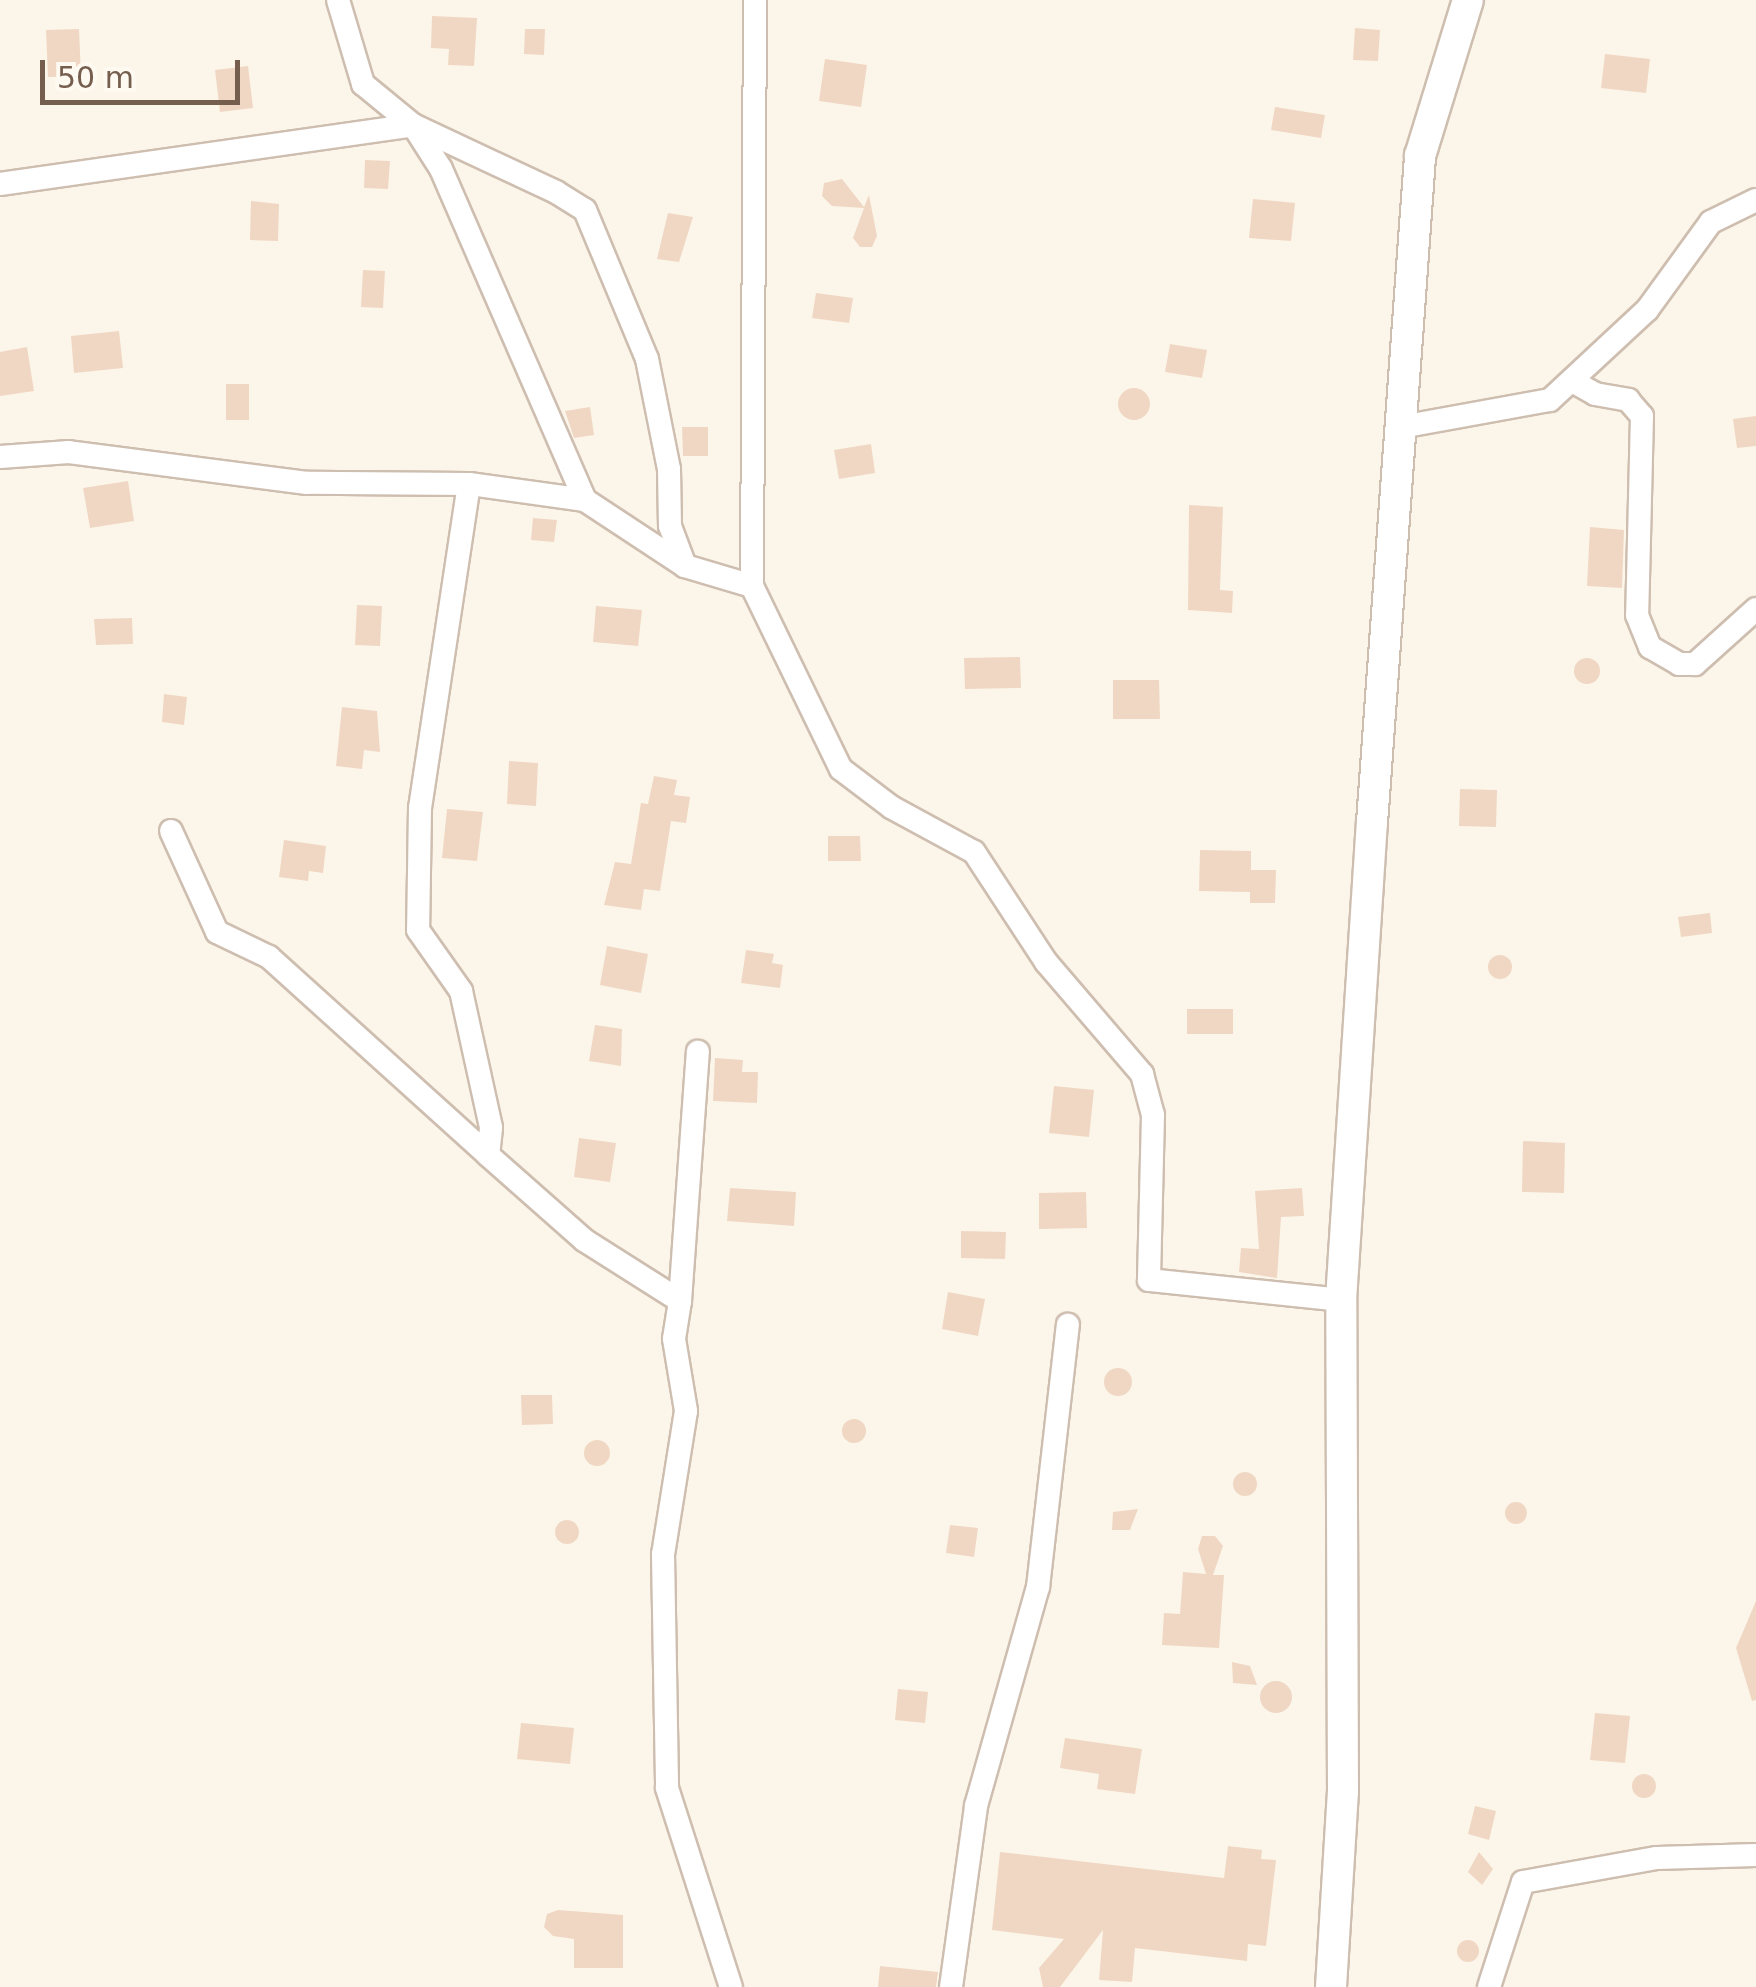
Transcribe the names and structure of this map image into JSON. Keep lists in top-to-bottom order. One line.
{"scale_bar":"50 m"}
